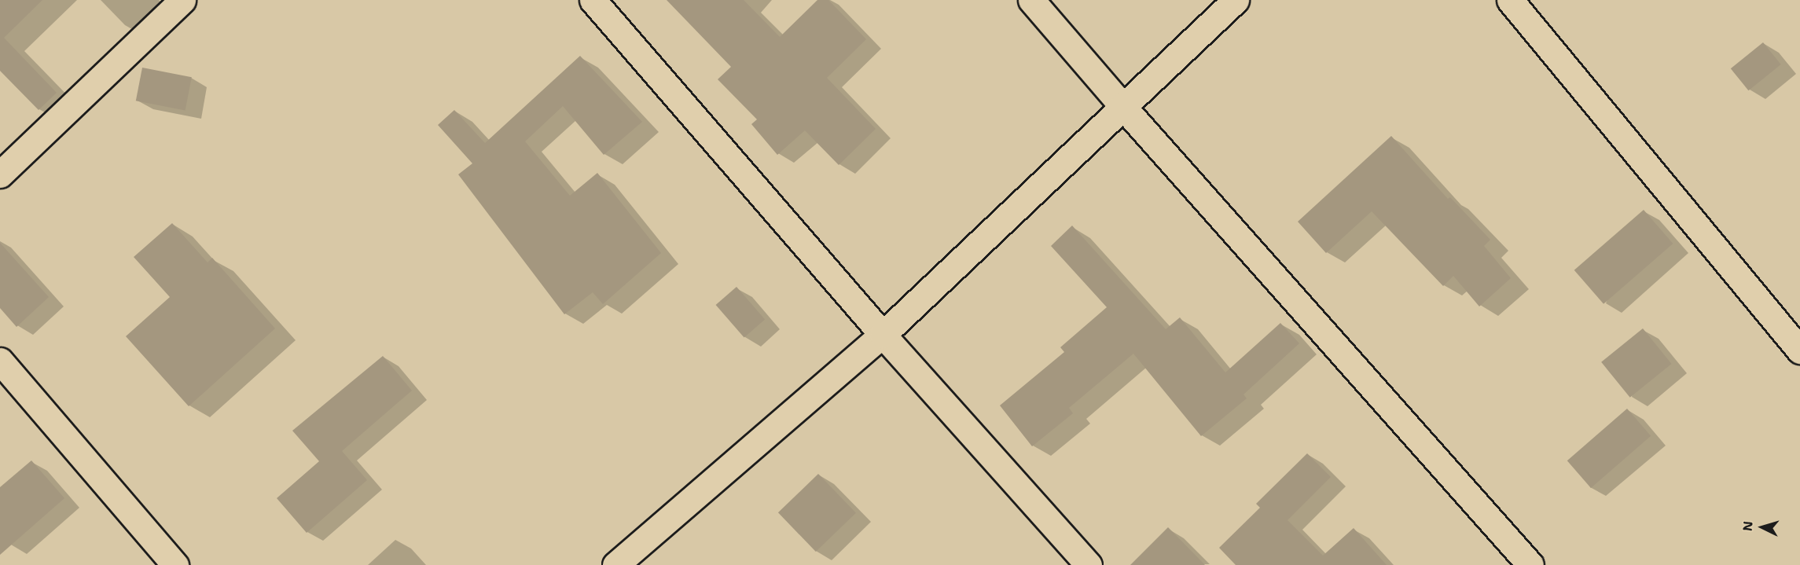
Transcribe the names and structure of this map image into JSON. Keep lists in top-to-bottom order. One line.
{"north":"left"}
